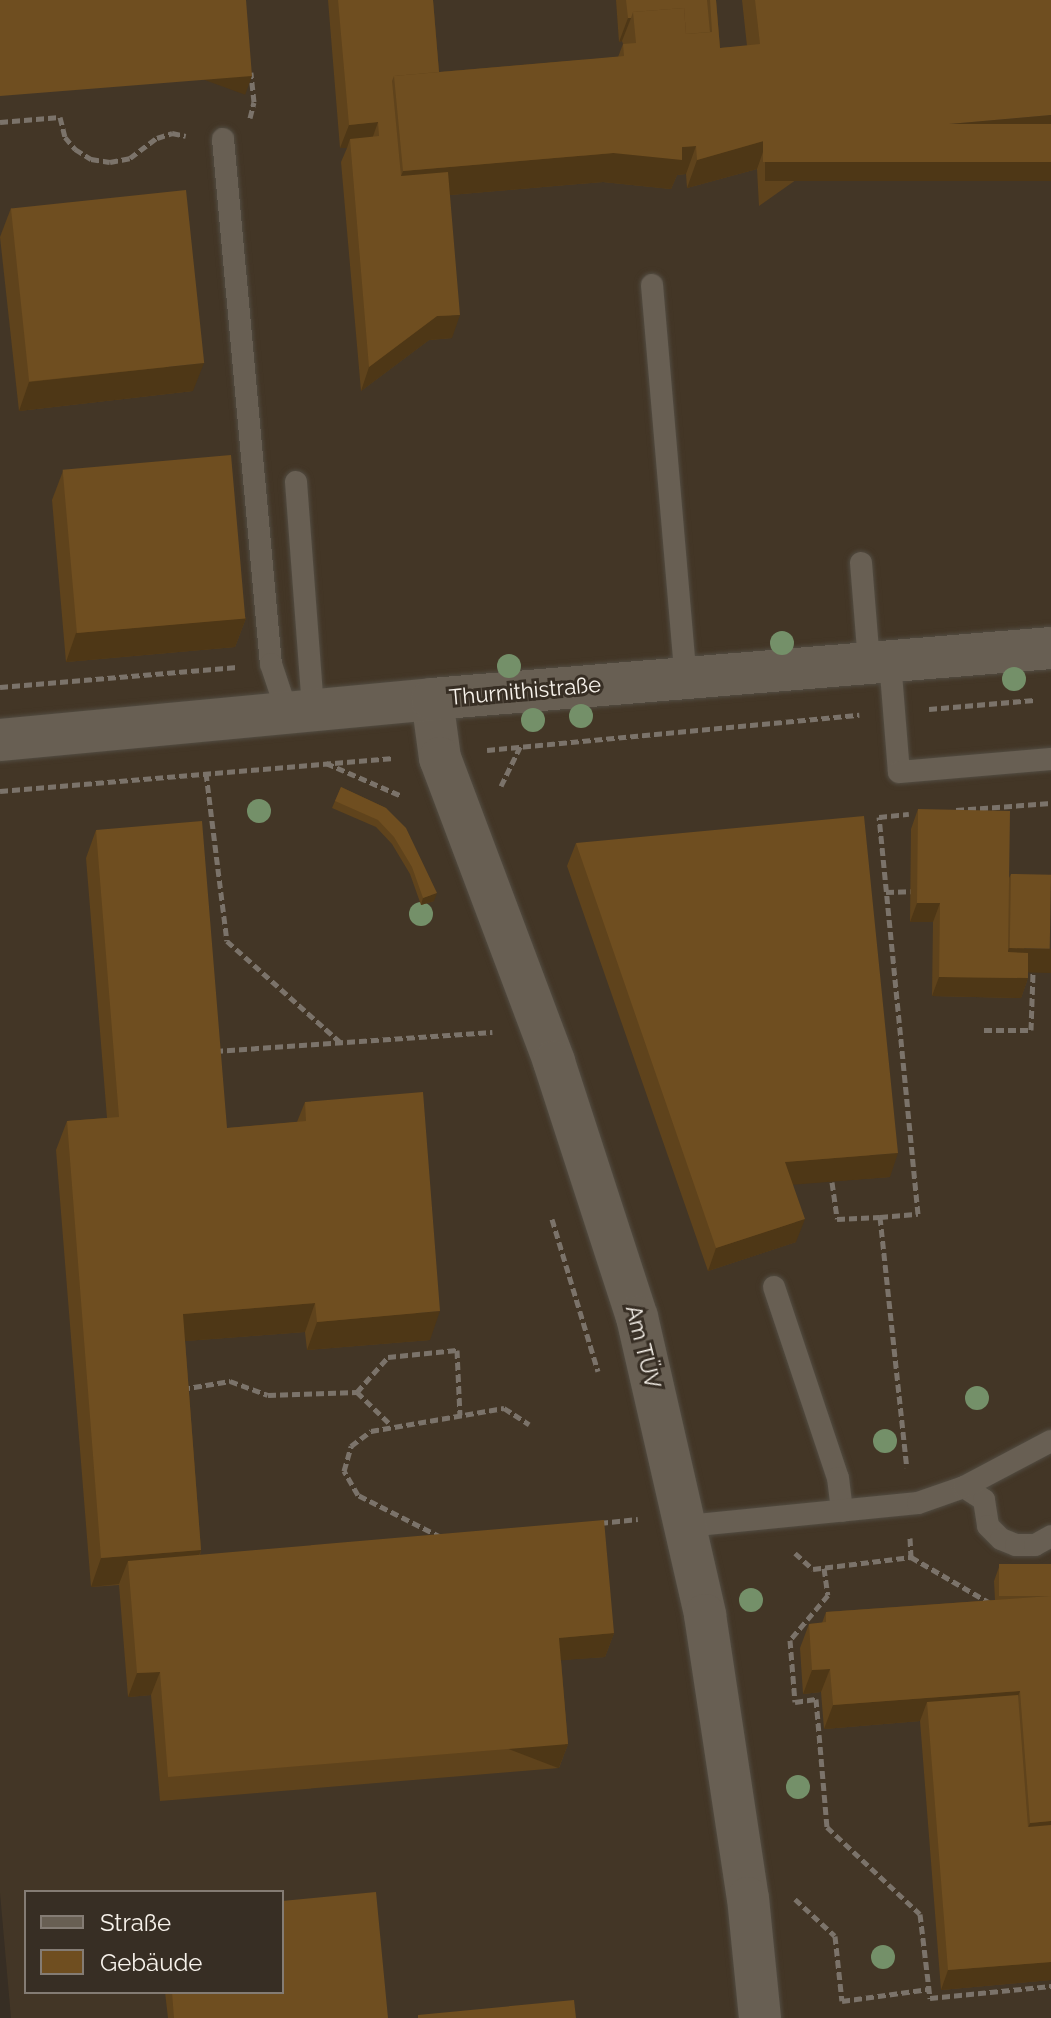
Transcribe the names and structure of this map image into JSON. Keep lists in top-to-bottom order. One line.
{"streets":{"street":["Thurnithistraße","Am TÜV"]},"crossings":[["Thurnithistraße","Am TÜV"]],"legend":["Straße","Gebäude"]}
